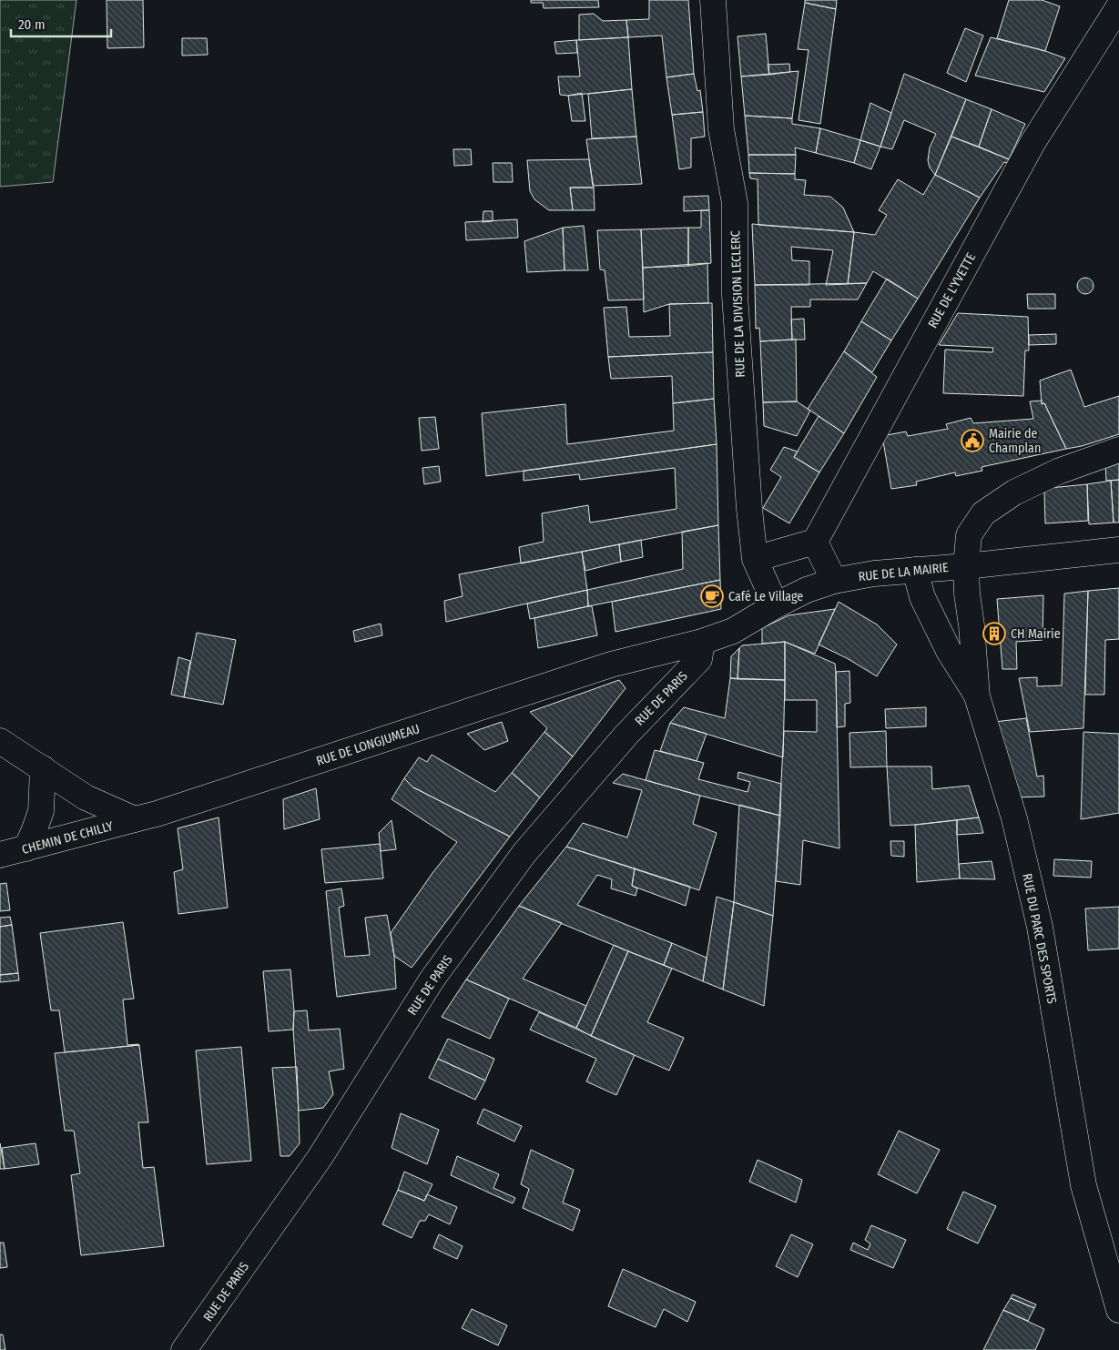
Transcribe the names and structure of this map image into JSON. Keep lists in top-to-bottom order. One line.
{"streets":{"street":["RUE DE L'YVETTE","RUE DE LA DIVISION LECLERC","RUE DE LA MAIRIE","RUE DE PARIS","RUE DE LONGJUMEAU","CHEMIN DE CHILLY","RUE DU PARC DES SPORTS"]},"crossings":[["RUE DE LA DIVISION LECLERC","RUE DE LA MAIRIE"],["RUE DE LA MAIRIE","RUE DE PARIS"],["RUE DE LA MAIRIE","RUE DE LONGJUMEAU"],["RUE DE LA MAIRIE","RUE DU PARC DES SPORTS"],["RUE DE PARIS","RUE DE LONGJUMEAU"],["RUE DE LONGJUMEAU","CHEMIN DE CHILLY"]],"places":{"public building":["Mairie de Champlan"],"cafe":["Café Le Village"],"building":["CH Mairie"]},"scale_bar":"20 m"}
